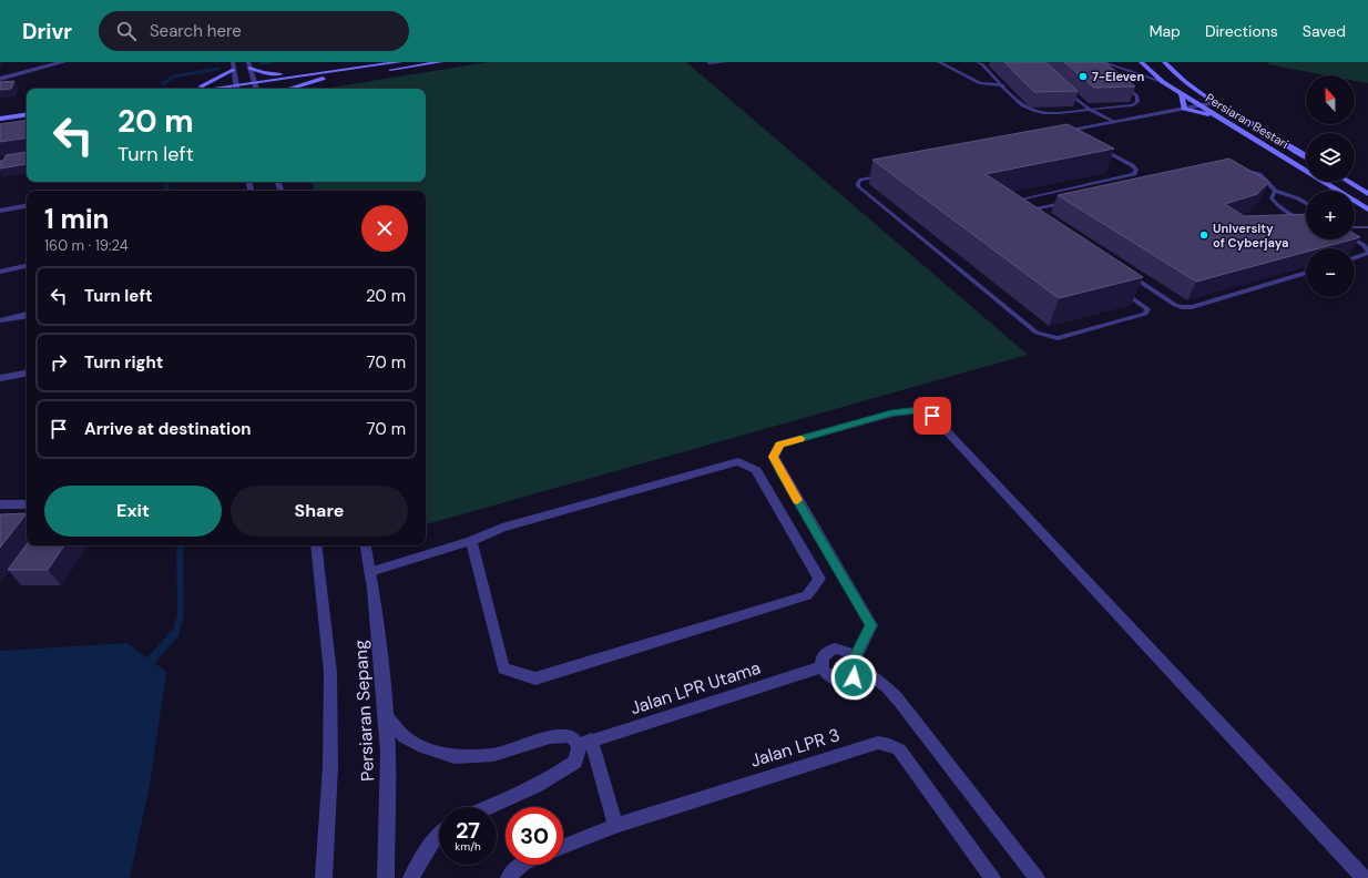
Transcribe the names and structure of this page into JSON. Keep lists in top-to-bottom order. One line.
{"streets":{"main road":["Persiaran Bestari"],"street":["Jalan LPR Utama","Persiaran Sepang","Jalan LPR 3"]},"places":["7-Eleven","University of Cyberjaya"],"north":"top","page":{"header":"Drivr","search":"Search here","nav":["Map","Directions","Saved"],"map_buttons":["+","−"],"turn":["20 m","Turn left"],"heading":["1 min","160 m · 19:24"],"list":[{"name":"Turn left","value":"20 m"},{"name":"Turn right","value":"70 m"},{"name":"Arrive at destination","value":"70 m"}],"buttons":["Exit","Share"],"speed":"27 km/h","limit":"30"}}
